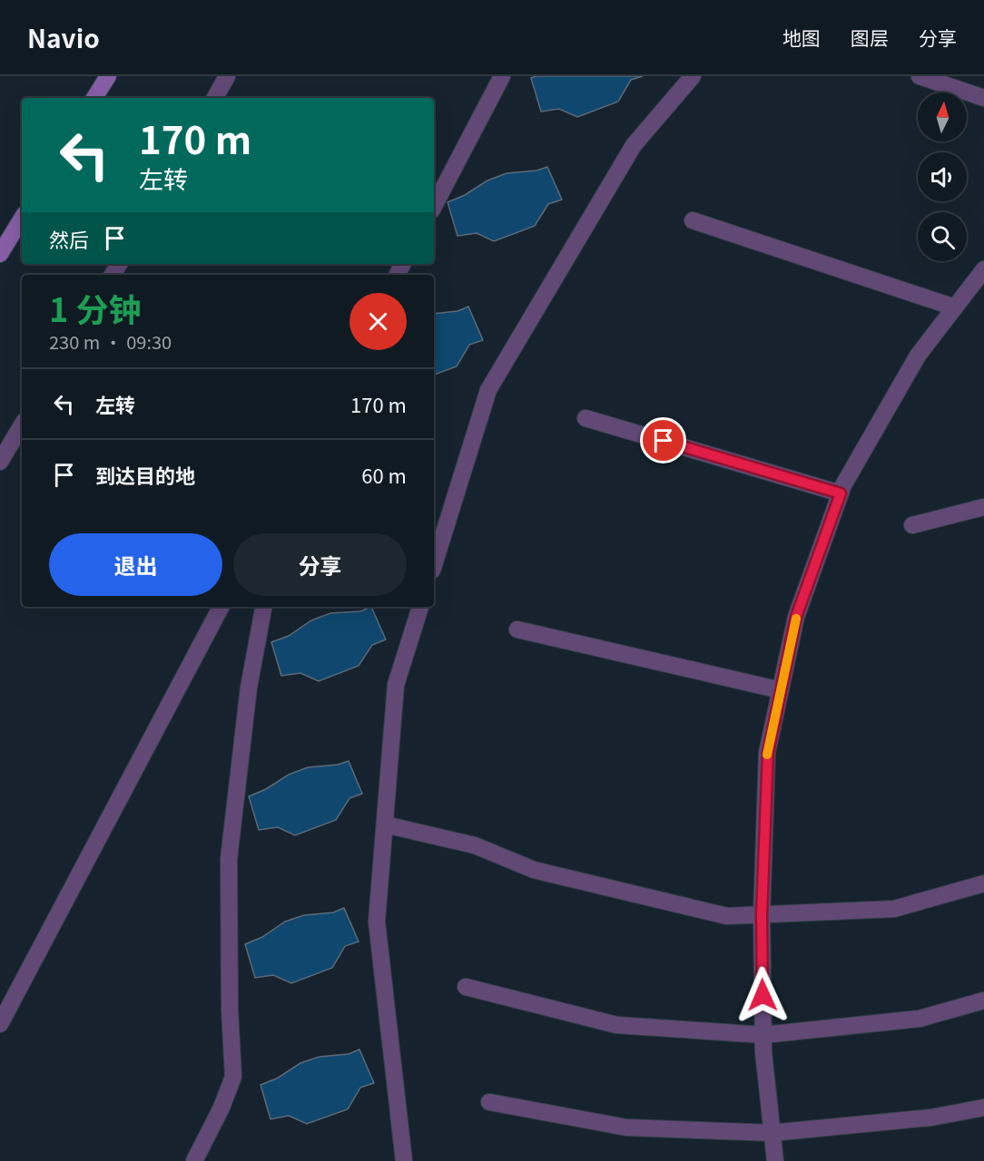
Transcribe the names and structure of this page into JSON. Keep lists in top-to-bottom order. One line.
{"north":"top","page":{"header":"Navio","nav":["地图","图层","分享"],"turn":["170 m","左转"],"then":"然后","heading":["1 分钟","230 m · 09:30"],"list":[{"name":"左转","value":"170 m"},{"name":"到达目的地","value":"60 m"}],"buttons":["退出","分享"]}}
